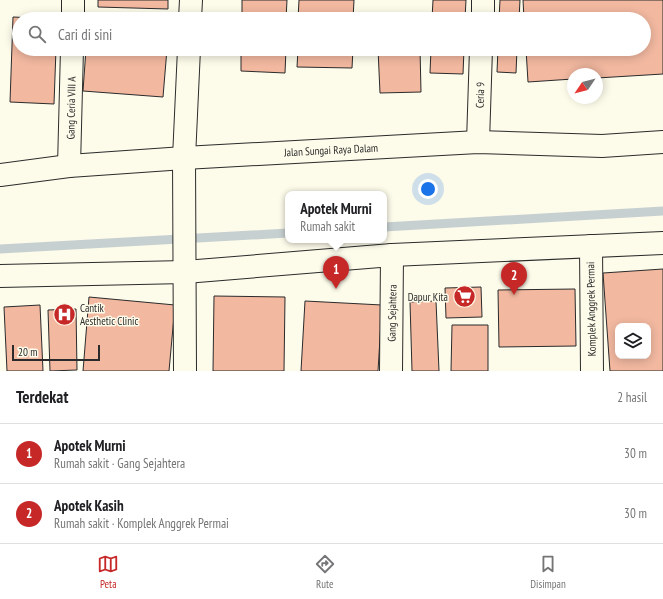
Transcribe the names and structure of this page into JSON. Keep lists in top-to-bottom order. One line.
{"streets":{"street":["Ceria 9","Gang Ceria VIII A","Jalan Sungai Raya Dalam","Komplek Anggrek Permai","Gang Sejahtera"]},"crossings":[["Ceria 9","Jalan Sungai Raya Dalam"],["Gang Ceria VIII A","Jalan Sungai Raya Dalam"]],"places":{"supermarket":["Dapur Kita"],"hospital":["Cantik Aesthetic Clinic"]},"scale_bar":"20 m","north":"bottom left","page":{"search":"Cari di sini","popup":["Apotek Murni","Rumah sakit"],"pins":["1","2"],"scale":"20 m","heading":["Terdekat","2 hasil"],"list":[{"mark":"1","name":"Apotek Murni","note":"Rumah sakit · Gang Sejahtera","value":"30 m"},{"mark":"2","name":"Apotek Kasih","note":"Rumah sakit · Komplek Anggrek Permai","value":"30 m"}],"nav":["Peta","Rute","Disimpan"]}}
